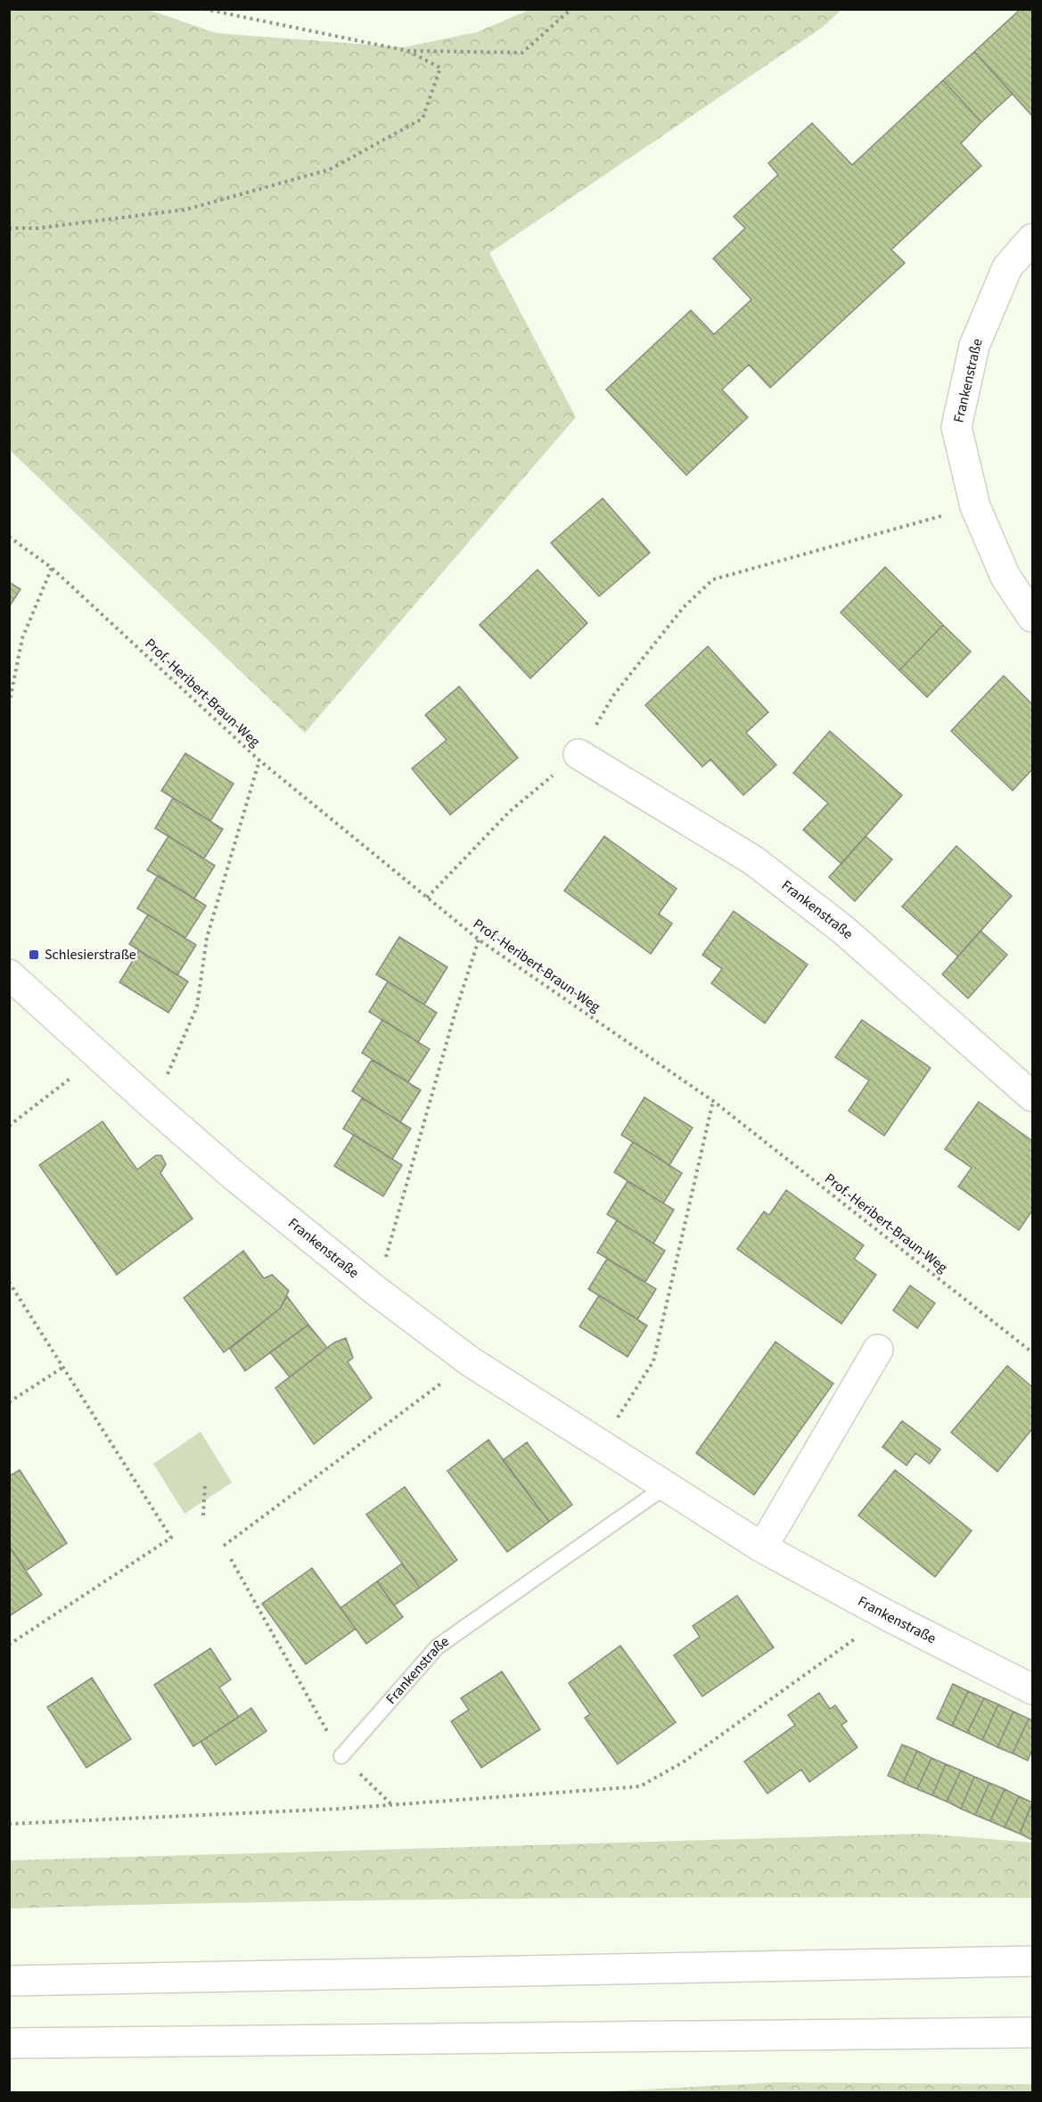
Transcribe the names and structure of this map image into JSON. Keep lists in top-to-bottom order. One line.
{"streets":{"main road":["Frankenstraße"],"path":["Prof.-Heribert-Braun-Weg"]},"places":{"transit":["Schlesierstraße"]}}
